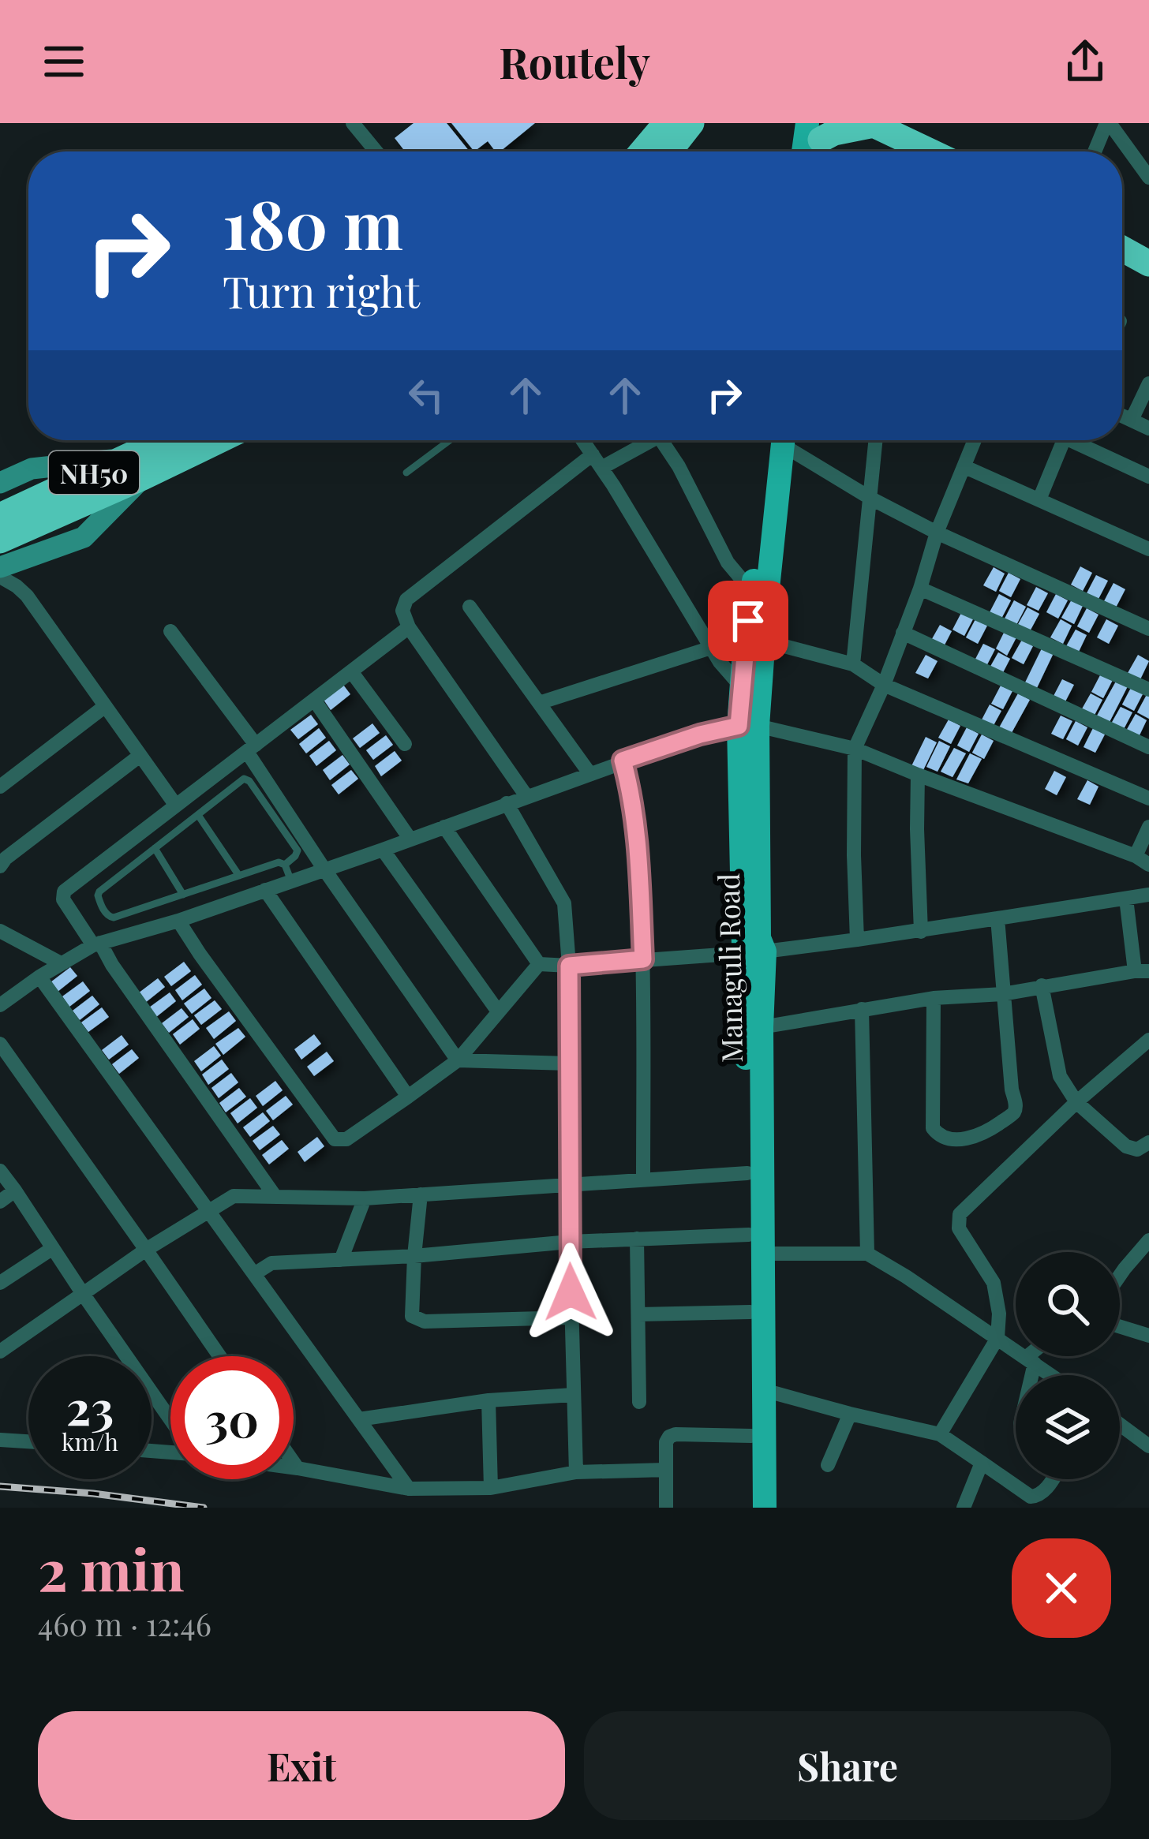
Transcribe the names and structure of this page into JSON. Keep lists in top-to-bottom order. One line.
{"streets":{"highway":["NH50"],"main road":["Managuli Road"]},"page":{"header":"Routely","turn":["180 m","Turn right"],"speed":"23 km/h","limit":"30","heading":["2 min","460 m · 12:46"],"buttons":["Exit","Share"]}}
